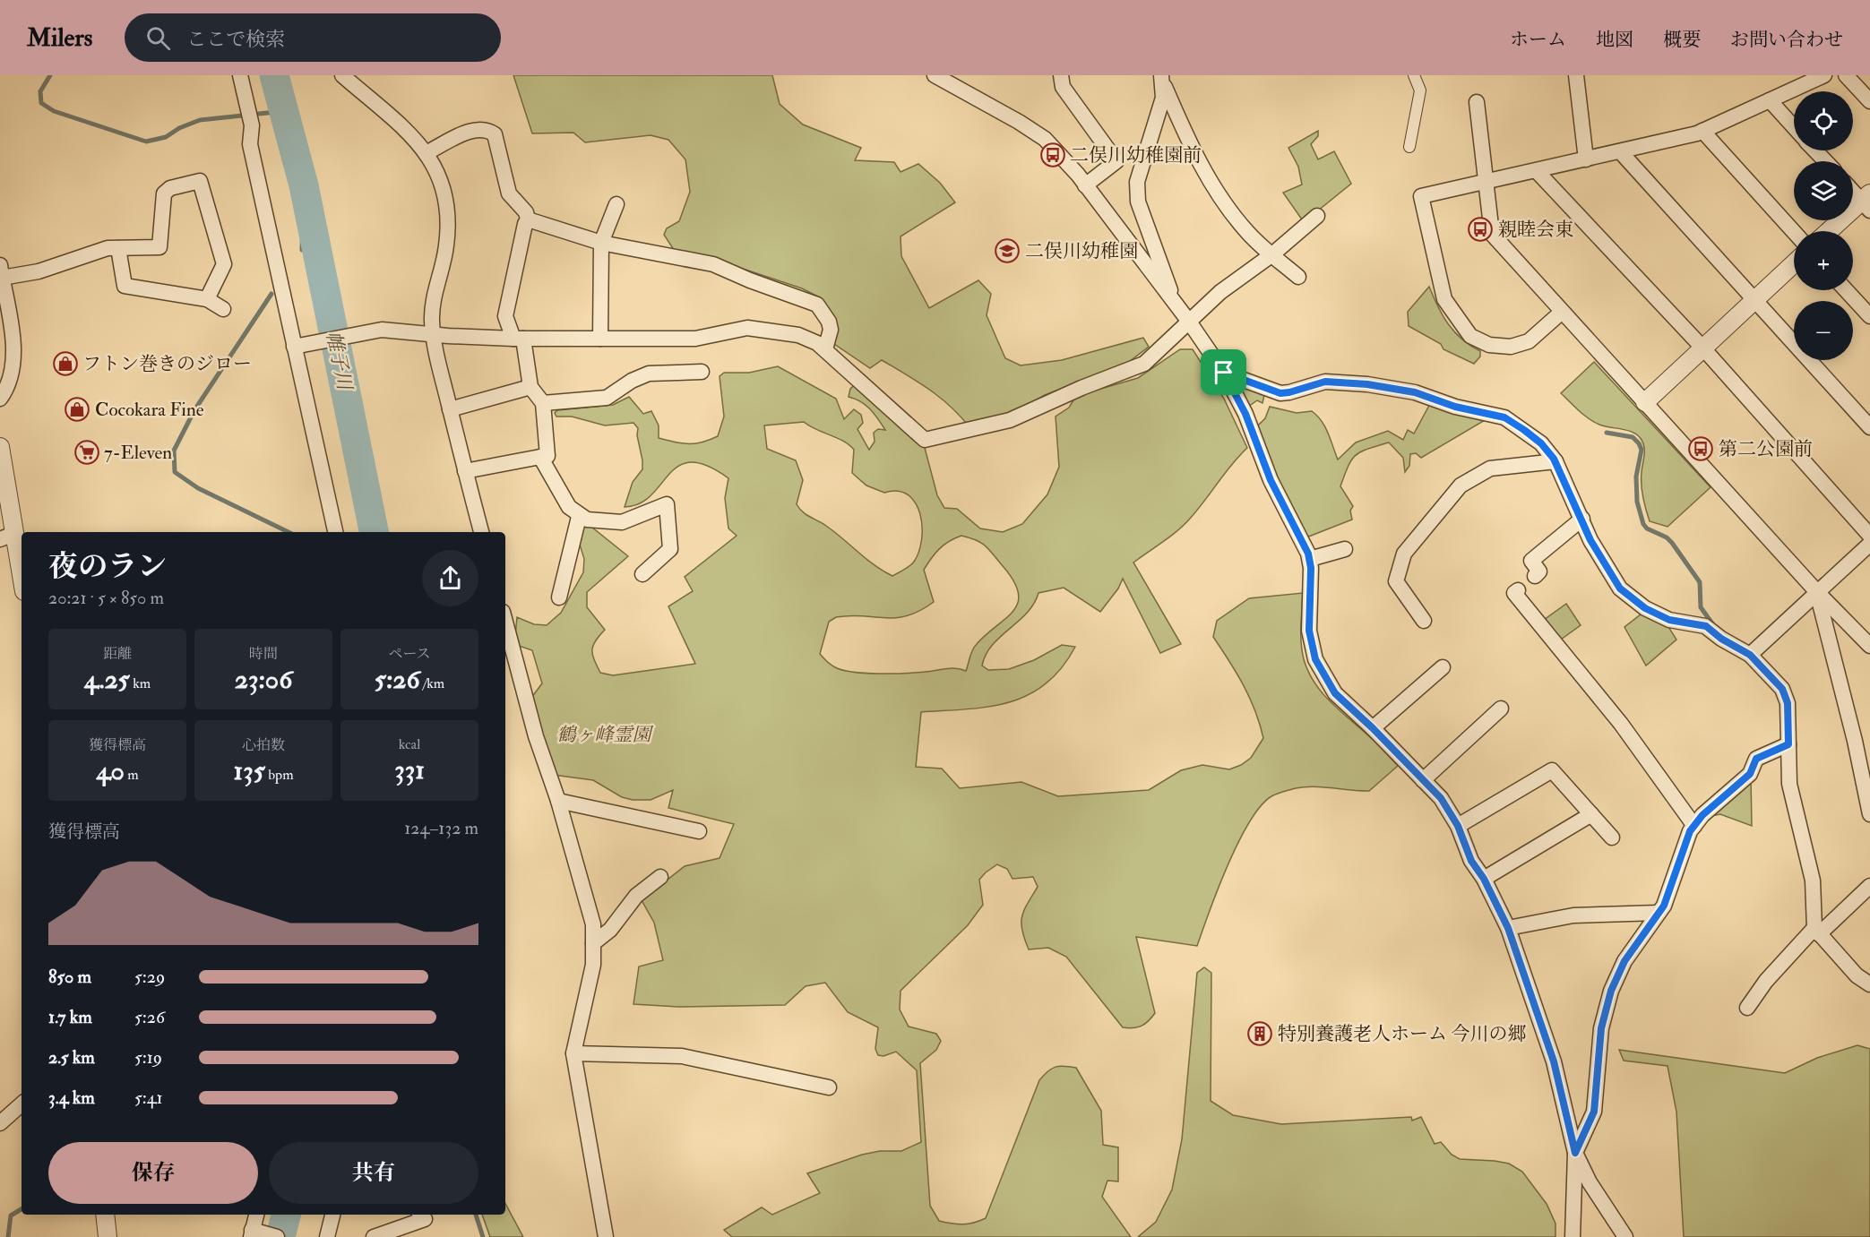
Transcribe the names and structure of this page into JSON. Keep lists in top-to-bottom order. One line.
{"water":["帷子川"],"parks":["鶴ヶ峰霊園"],"places":{"bus stop":["二俣川幼稚園前","親睦会東","第二公園前"],"school or university":["二俣川幼稚園"],"shop":["フトン巻きのジロー","Cocokara Fine"],"supermarket":["7-Eleven"],"building":["特別養護老人ホーム 今川の郷"]},"page":{"header":"Milers","search":"ここで検索","nav":["ホーム","地図","概要","お問い合わせ"],"map_buttons":["+","−"],"heading":["夜のラン","20:21 · 5 × 850 m"],"stats":[["距離","4.25 km"],["時間","23:06"],["ペース","5:26 /km"],["獲得標高","40 m"],["心拍数","135 bpm"],["kcal","331"]],"chart":["獲得標高","124–132 m"],"list":[{"name":"850 m","note":"5:29"},{"name":"1.7 km","note":"5:26"},{"name":"2.5 km","note":"5:19"},{"name":"3.4 km","note":"5:41"}],"buttons":["保存","共有"]}}
